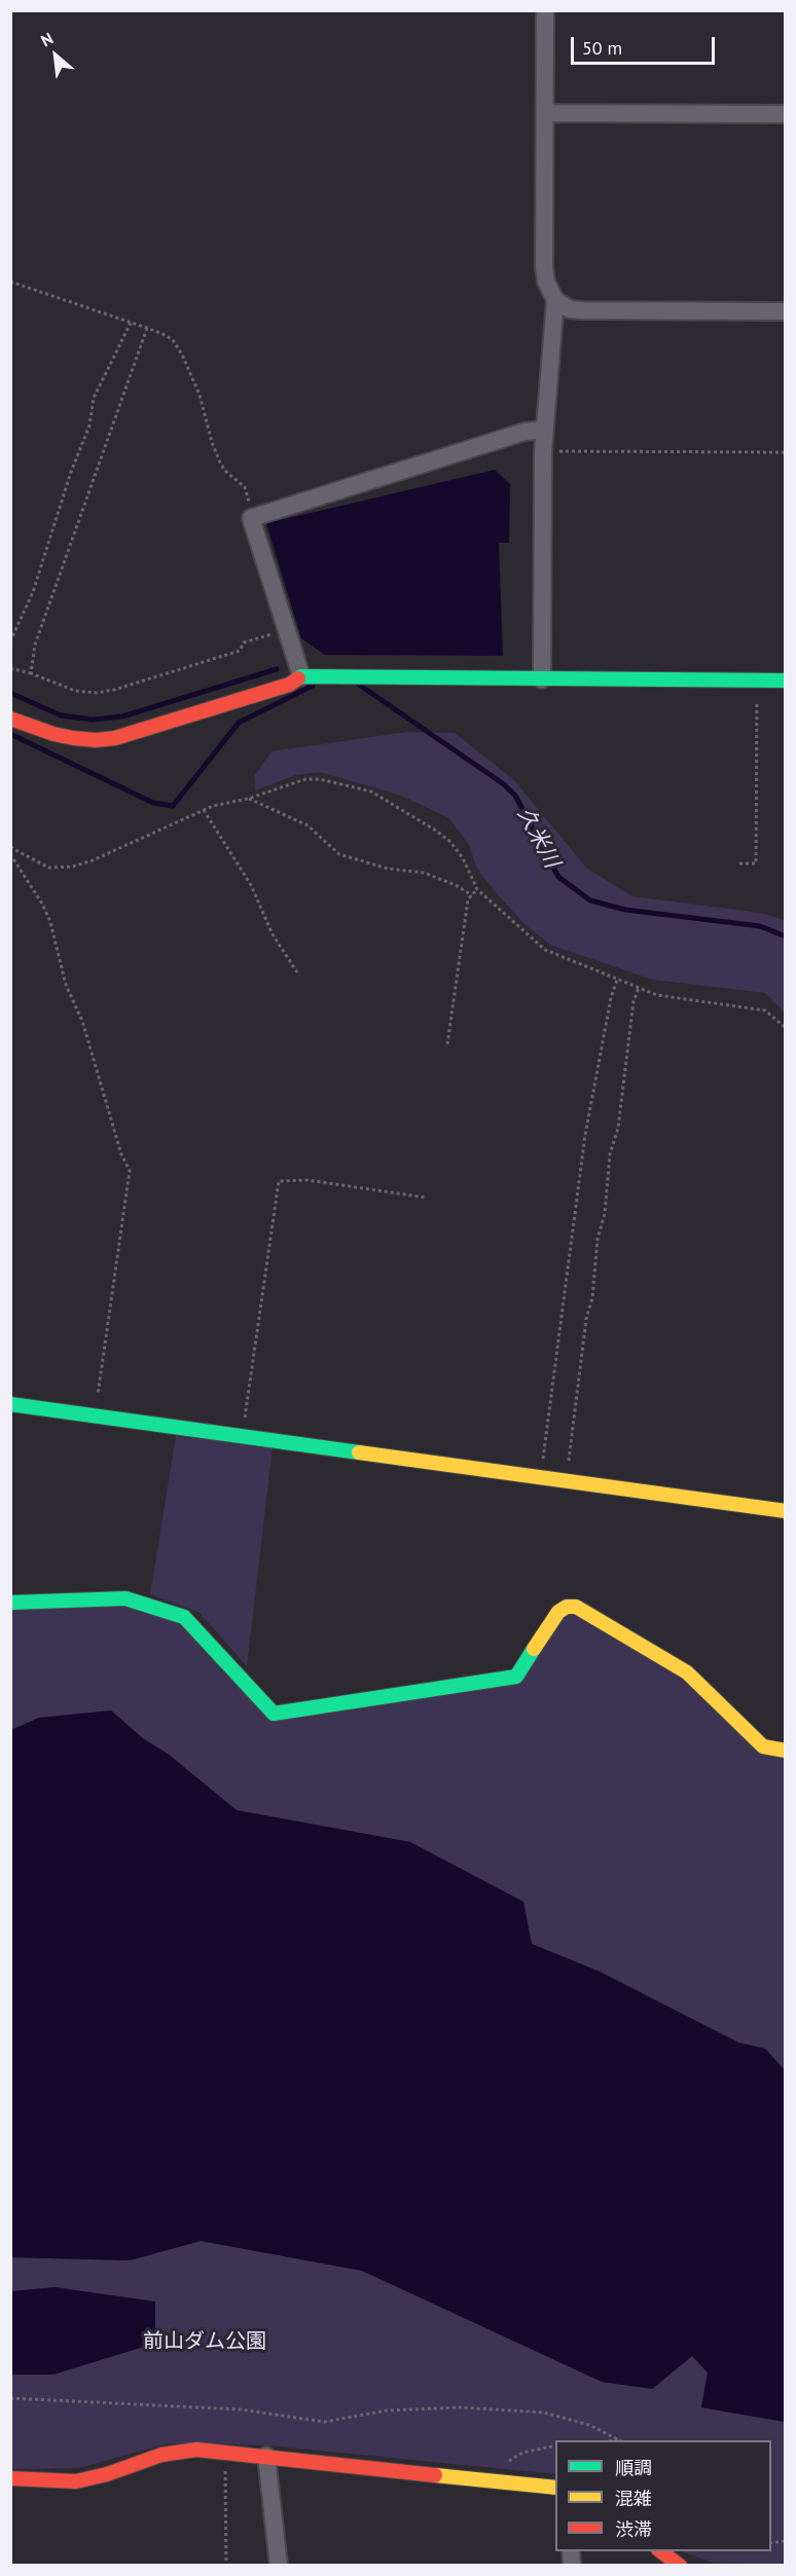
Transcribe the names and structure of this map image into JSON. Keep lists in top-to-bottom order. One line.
{"water":["久米川"],"parks":["前山ダム公園"],"legend":["順調","混雑","渋滞"],"scale_bar":"50 m","north":"top left"}
